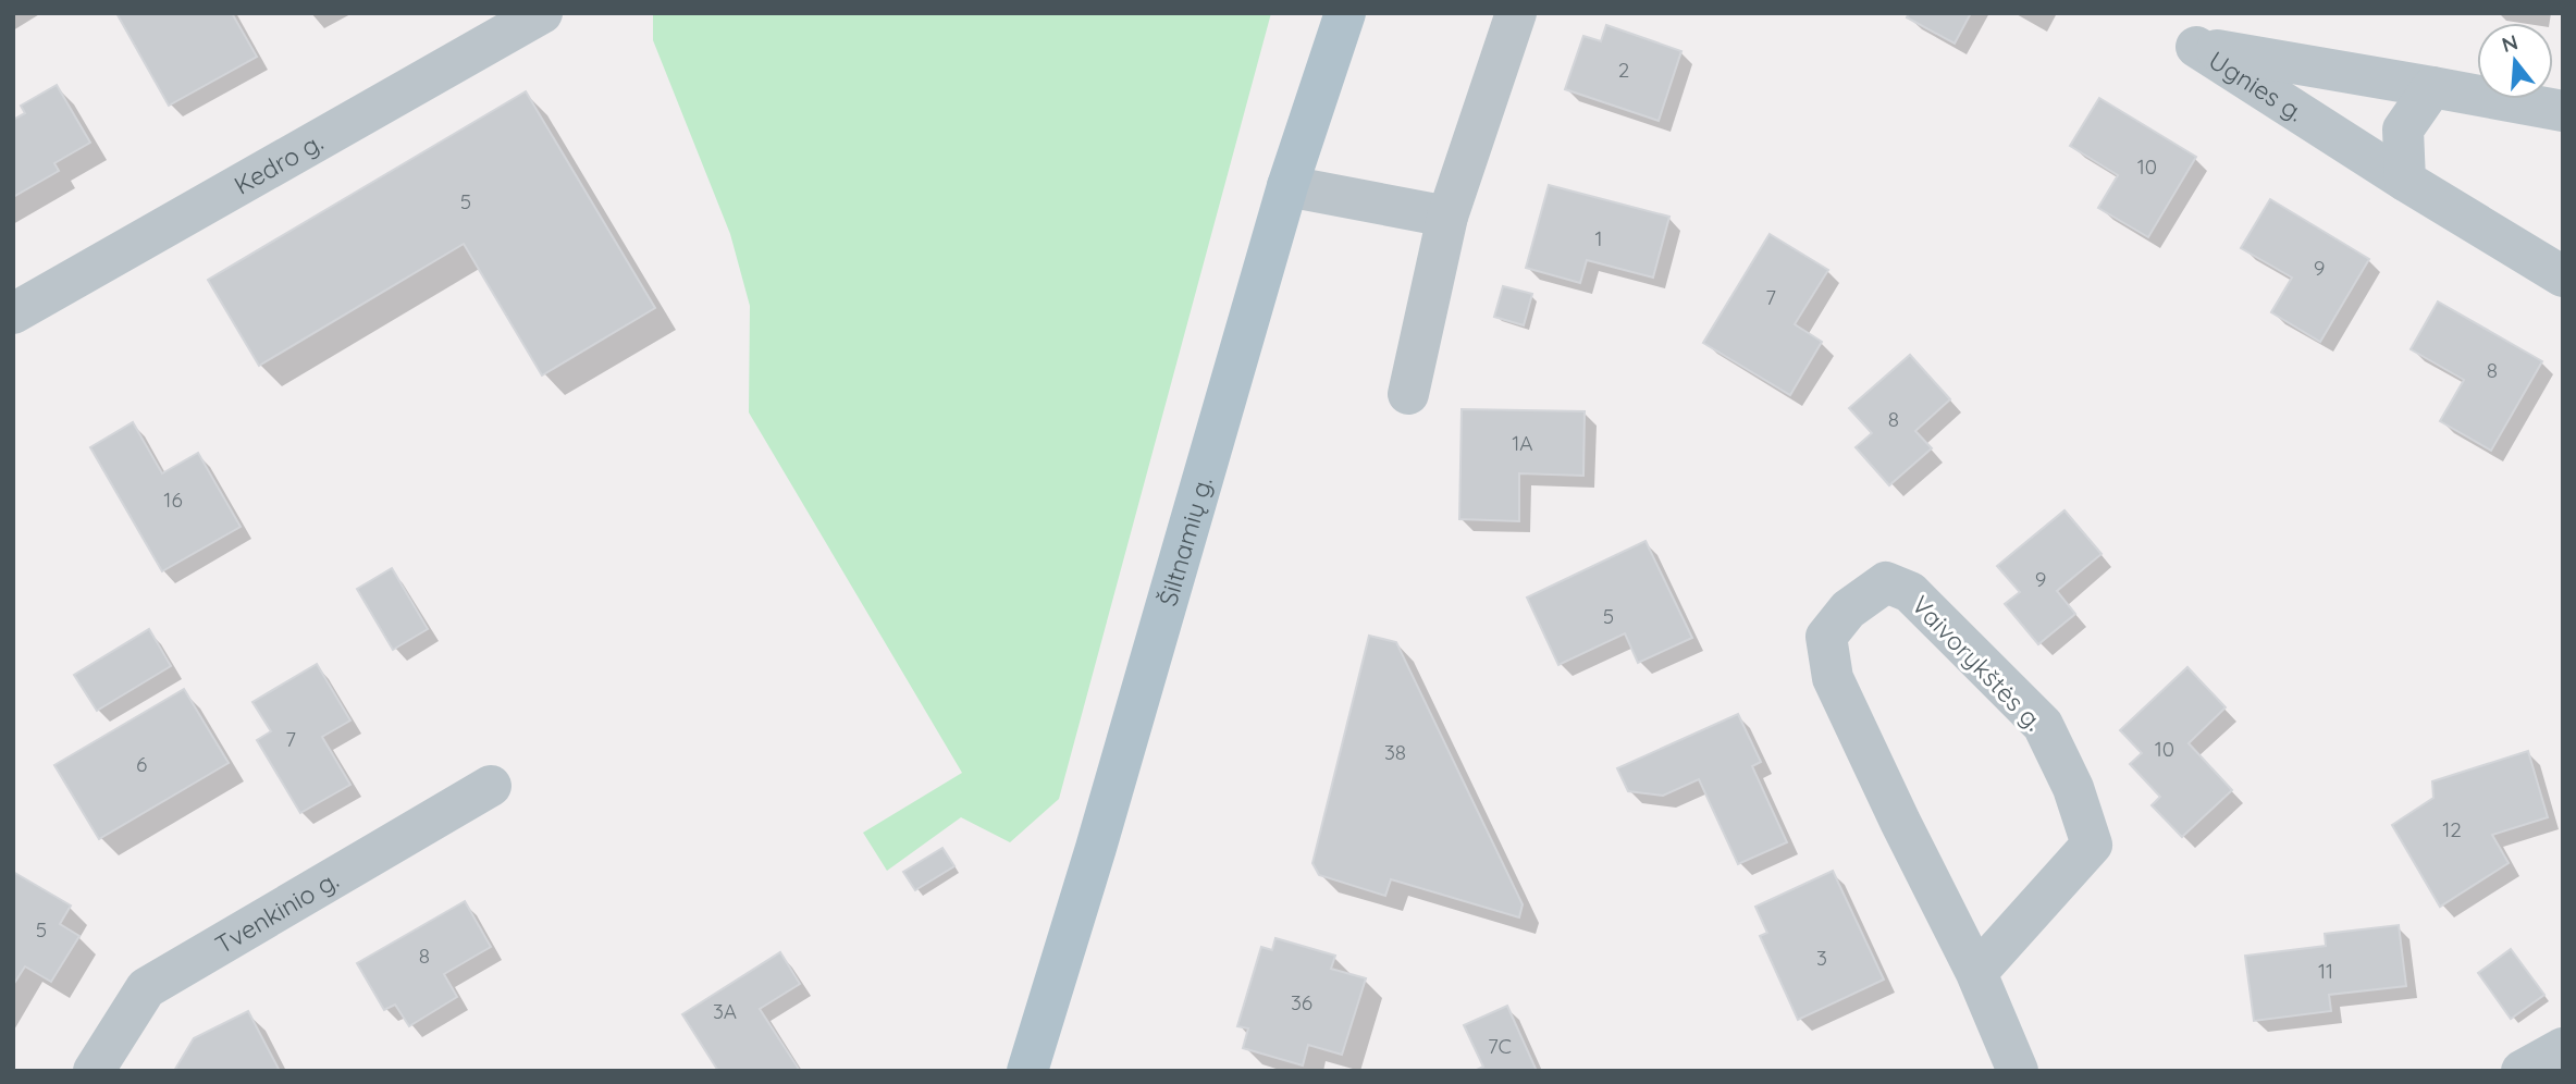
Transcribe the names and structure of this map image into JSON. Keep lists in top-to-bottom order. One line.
{"streets":{"main road":["Šiltnamių g."],"street":["Ugnies g.","Kedro g.","Vaivorykštės g.","Tvenkinio g."]},"house_numbers":["2","10","5","1","9","7","8","8","1A","16","9","5","7","10","38","6","12","5","8","3","11","36","3A","7C"],"north":"top"}
